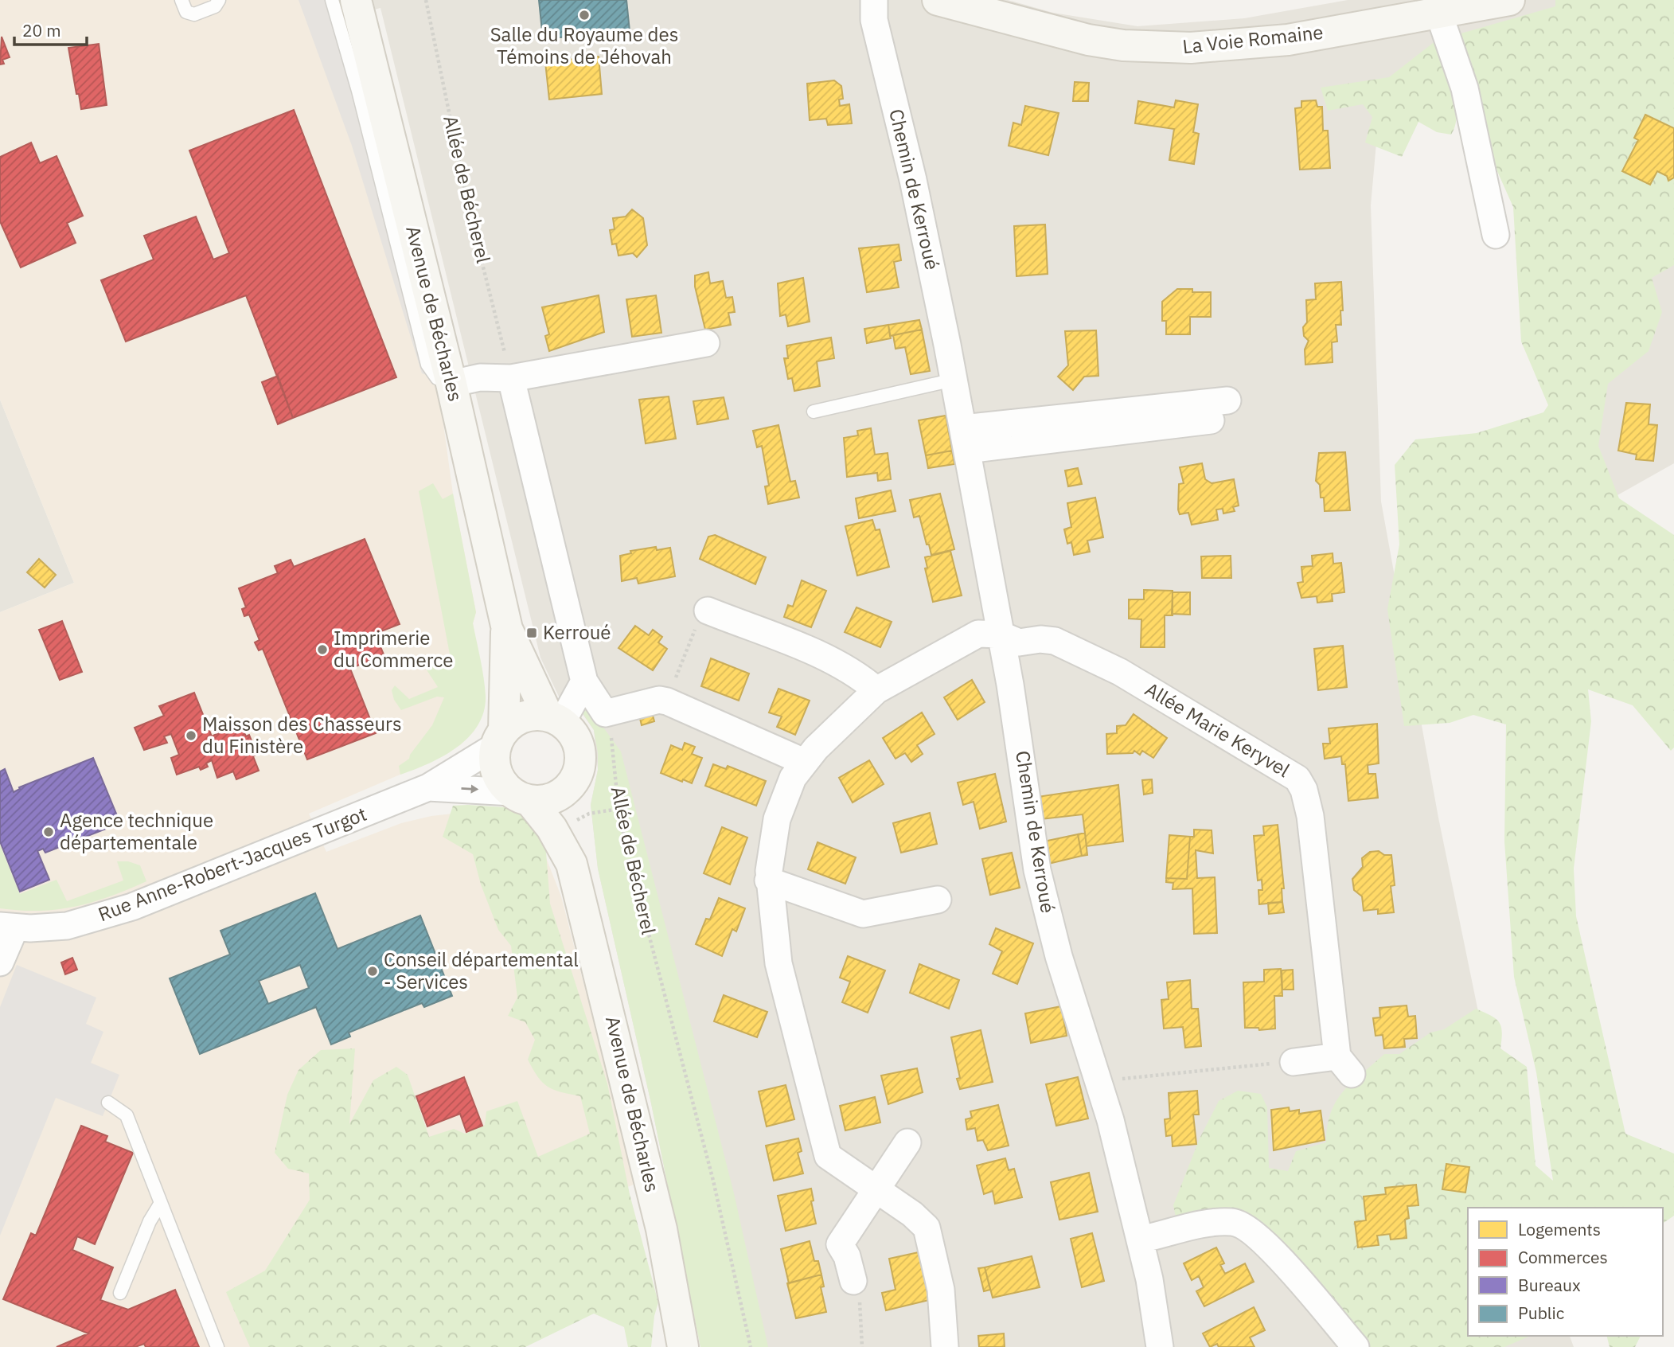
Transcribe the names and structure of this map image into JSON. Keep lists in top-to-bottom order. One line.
{"streets":{"main road":["La Voie Romaine","Avenue de Bécharles"],"street":["Chemin de Kerroué","Allée Marie Keryvel","Rue Anne-Robert-Jacques Turgot"],"path":["Allée de Bécherel"]},"crossings":[["Chemin de Kerroué","Allée Marie Keryvel"],["Avenue de Bécharles","Rue Anne-Robert-Jacques Turgot"]],"places":{"other":["Salle du Royaume des Témoins de Jéhovah","Imprimerie du Commerce","Maisson des Chasseurs du Finistère","Agence technique départementale","Conseil départemental - Services"],"transit":["Kerroué"]},"legend":["Logements","Commerces","Bureaux","Public"],"scale_bar":"20 m"}
